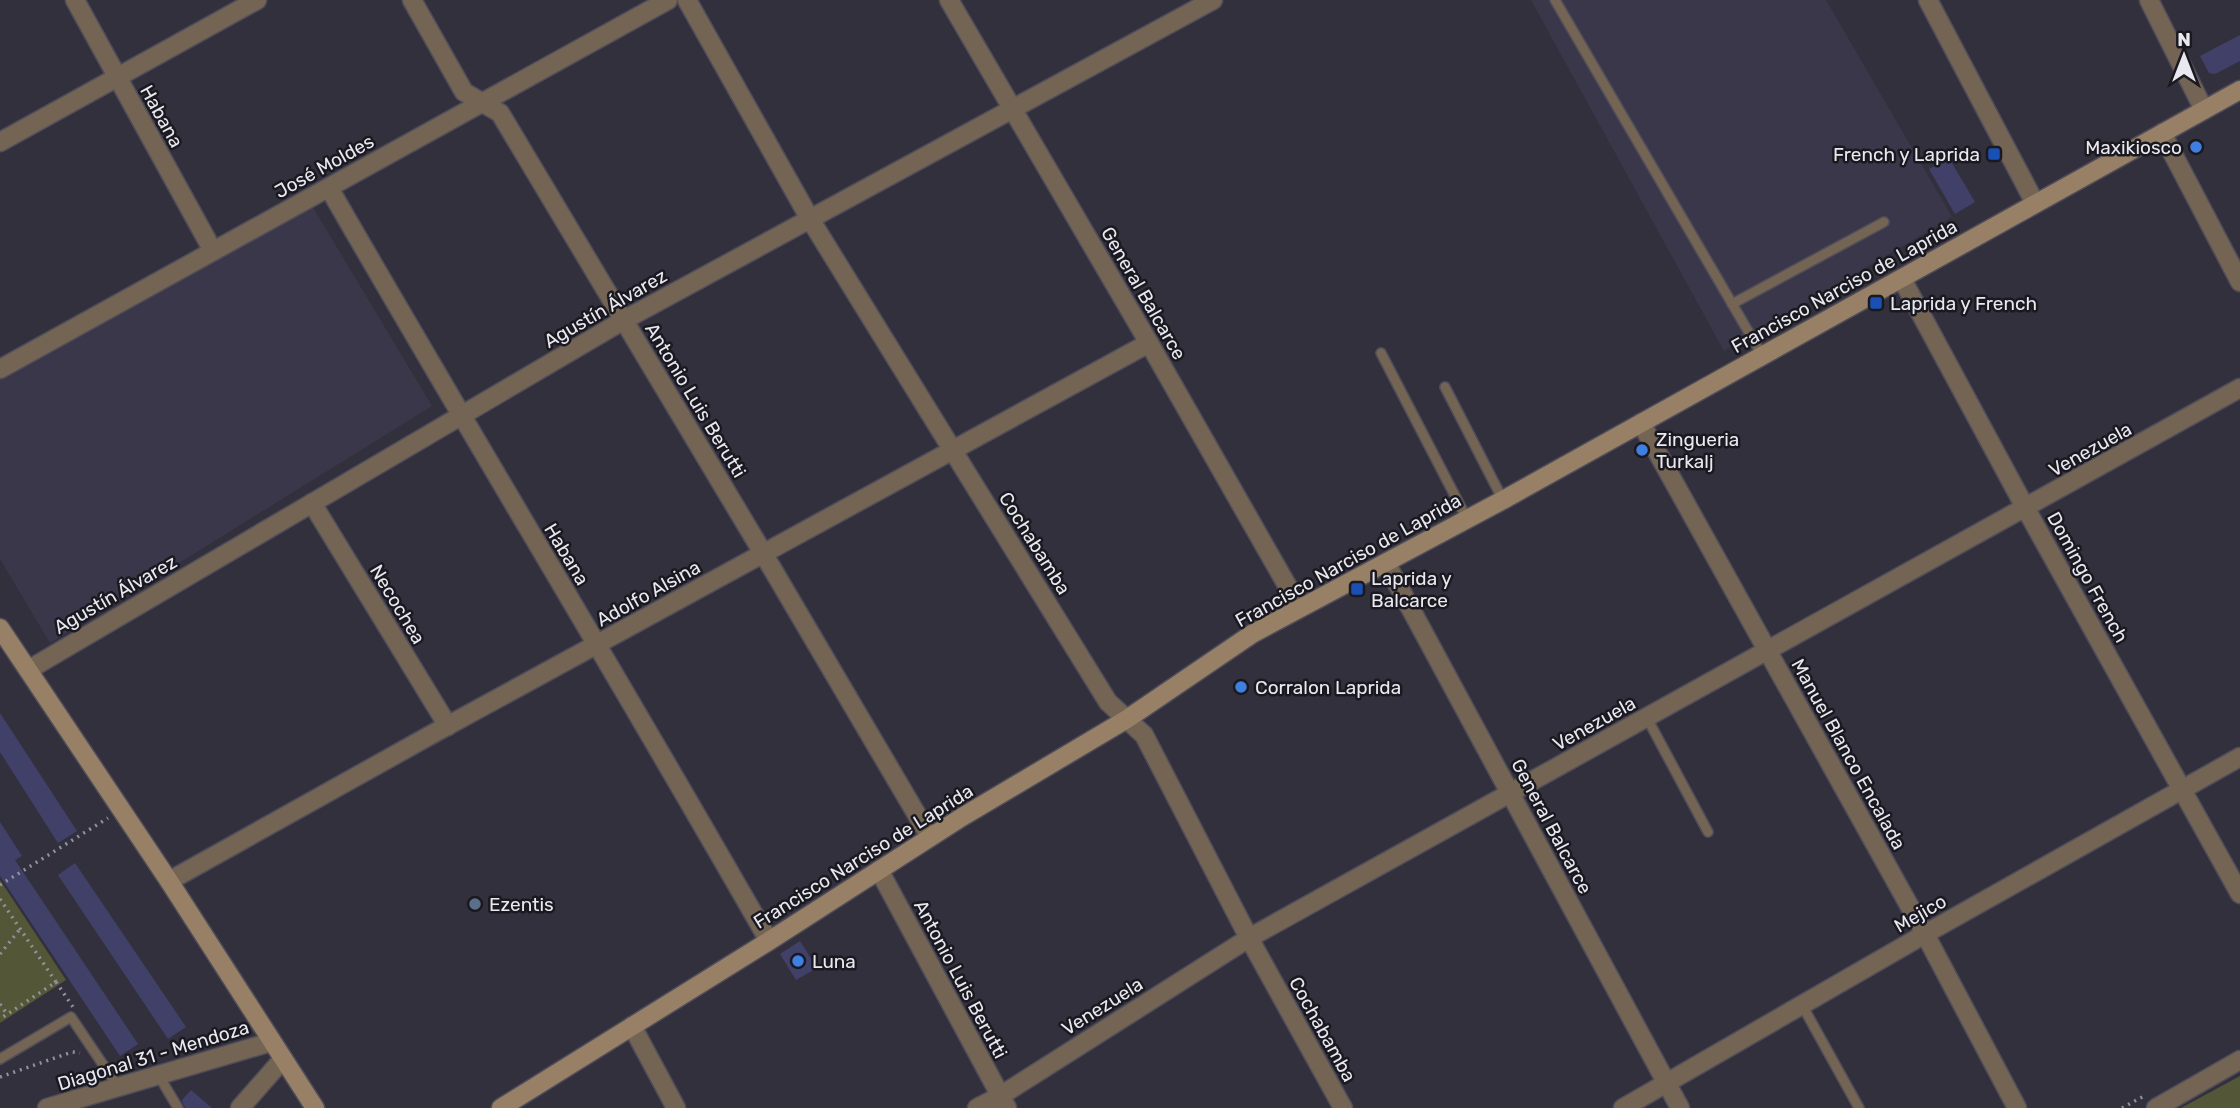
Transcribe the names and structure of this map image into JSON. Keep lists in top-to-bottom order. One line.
{"streets":{"main road":["Francisco Narciso de Laprida"],"street":["Habana","José Moldes","General Balcarce","Agustín Álvarez","Antonio Luis Berutti","Venezuela","Cochabamba","Domingo French","Adolfo Alsina","Necochea","Manuel Blanco Encalada","Mejico","Diagonal 31 - Mendoza"]},"crossings":[["Habana","José Moldes"],["Habana","Francisco Narciso de Laprida"],["Habana","Agustín Álvarez"],["Habana","Adolfo Alsina"],["José Moldes","Antonio Luis Berutti"],["Francisco Narciso de Laprida","General Balcarce"],["Francisco Narciso de Laprida","Antonio Luis Berutti"],["Francisco Narciso de Laprida","Cochabamba"],["Francisco Narciso de Laprida","Domingo French"],["Francisco Narciso de Laprida","Manuel Blanco Encalada"],["General Balcarce","Agustín Álvarez"],["General Balcarce","Venezuela"],["General Balcarce","Adolfo Alsina"],["General Balcarce","Mejico"],["Agustín Álvarez","Antonio Luis Berutti"],["Agustín Álvarez","Cochabamba"],["Agustín Álvarez","Necochea"],["Antonio Luis Berutti","Venezuela"],["Antonio Luis Berutti","Adolfo Alsina"],["Venezuela","Cochabamba"],["Venezuela","Domingo French"],["Venezuela","Manuel Blanco Encalada"],["Cochabamba","Adolfo Alsina"],["Domingo French","Mejico"],["Adolfo Alsina","Necochea"],["Manuel Blanco Encalada","Mejico"]],"places":{"other":["Maxikiosco","Zingueria Turkalj","Corralon Laprida","Ezentis","Luna"],"transit":["French y Laprida","Laprida y French","Laprida y Balcarce"]},"north":"top"}
